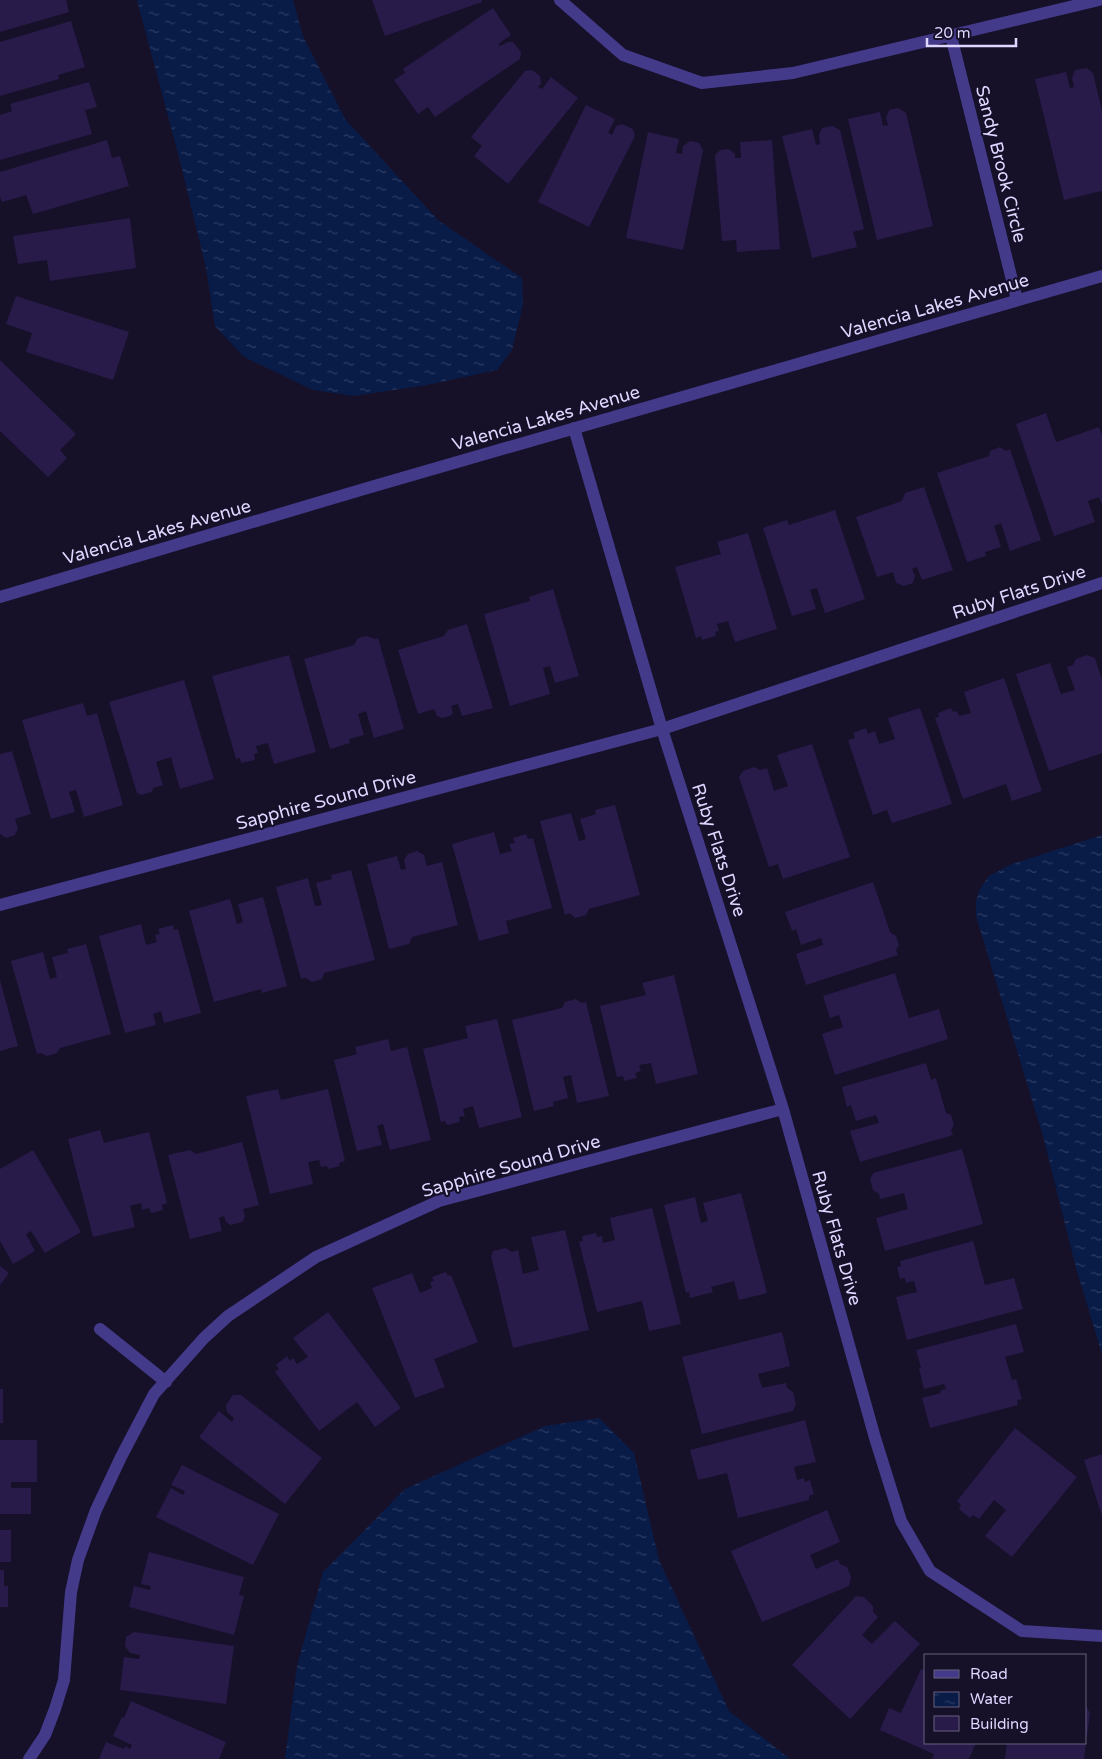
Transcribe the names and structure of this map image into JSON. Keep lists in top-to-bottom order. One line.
{"streets":{"street":["Sandy Brook Circle","Valencia Lakes Avenue","Ruby Flats Drive","Sapphire Sound Drive"]},"crossings":[["Sandy Brook Circle","Valencia Lakes Avenue"],["Valencia Lakes Avenue","Ruby Flats Drive"],["Ruby Flats Drive","Sapphire Sound Drive"]],"legend":["Road","Water","Building"],"scale_bar":"20 m"}
